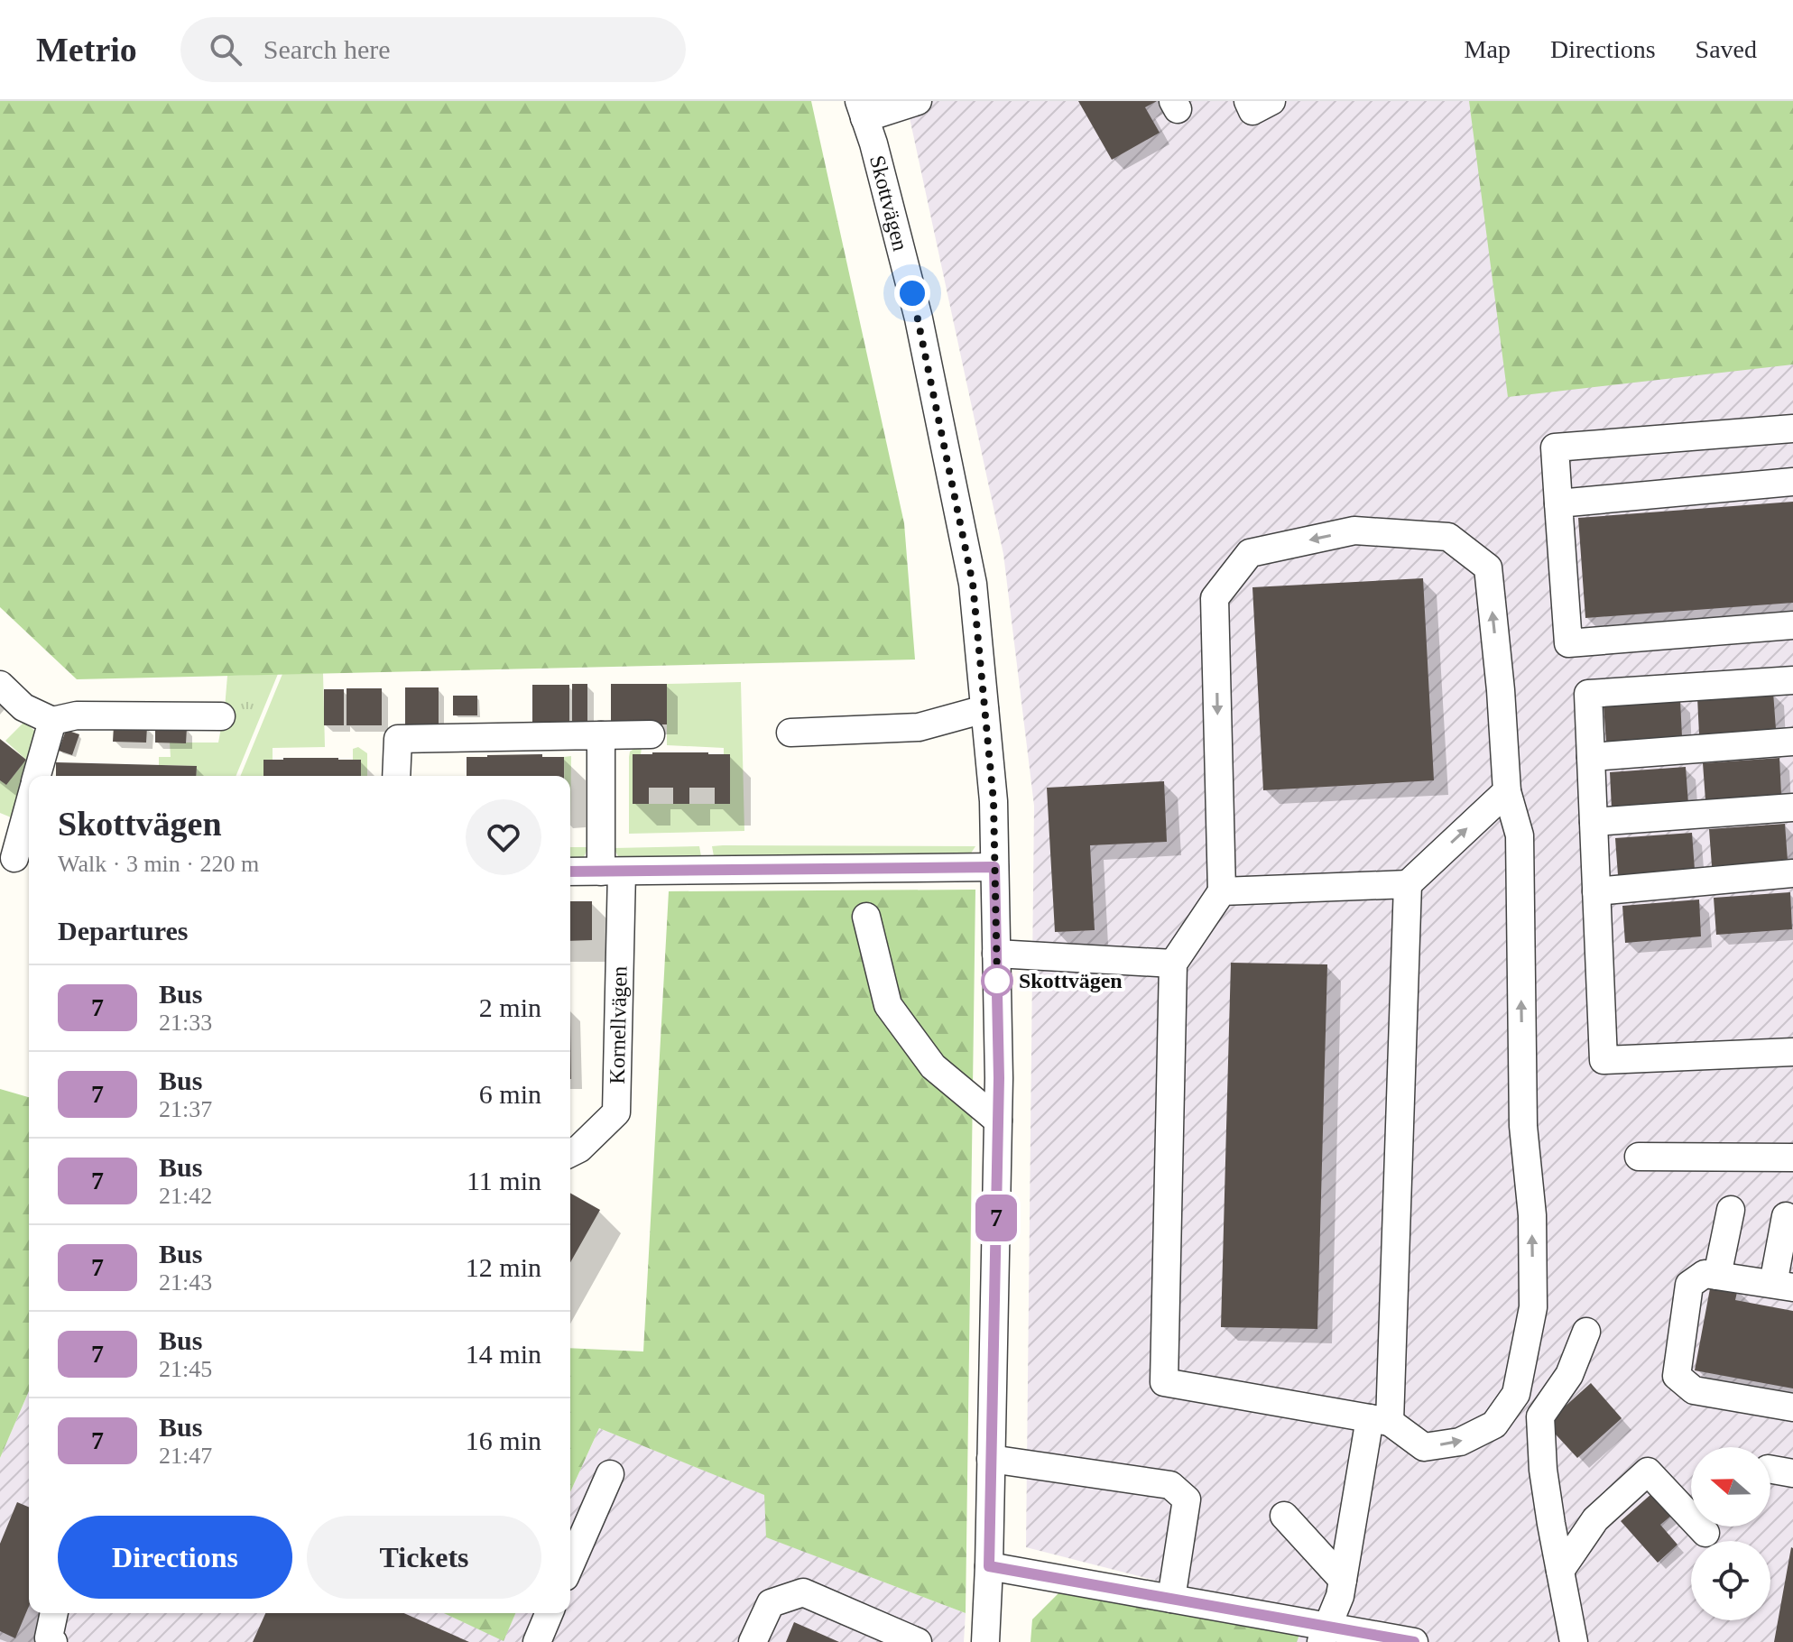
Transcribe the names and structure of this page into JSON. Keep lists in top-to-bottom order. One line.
{"streets":{"street":["Skottvägen","Kornellvägen"]},"places":["Skottvägen"],"lines":["bus line 7"],"north":"left","page":{"header":"Metrio","search":"Search here","nav":["Map","Directions","Saved"],"on_map":"7","heading":[["Skottvägen","Walk · 3 min · 220 m"],"Departures"],"list":[{"mark":"7","name":"Bus","note":"21:33","value":"2 min"},{"mark":"7","name":"Bus","note":"21:37","value":"6 min"},{"mark":"7","name":"Bus","note":"21:42","value":"11 min"},{"mark":"7","name":"Bus","note":"21:43","value":"12 min"},{"mark":"7","name":"Bus","note":"21:45","value":"14 min"},{"mark":"7","name":"Bus","note":"21:47","value":"16 min"}],"buttons":["Directions","Tickets"]}}
